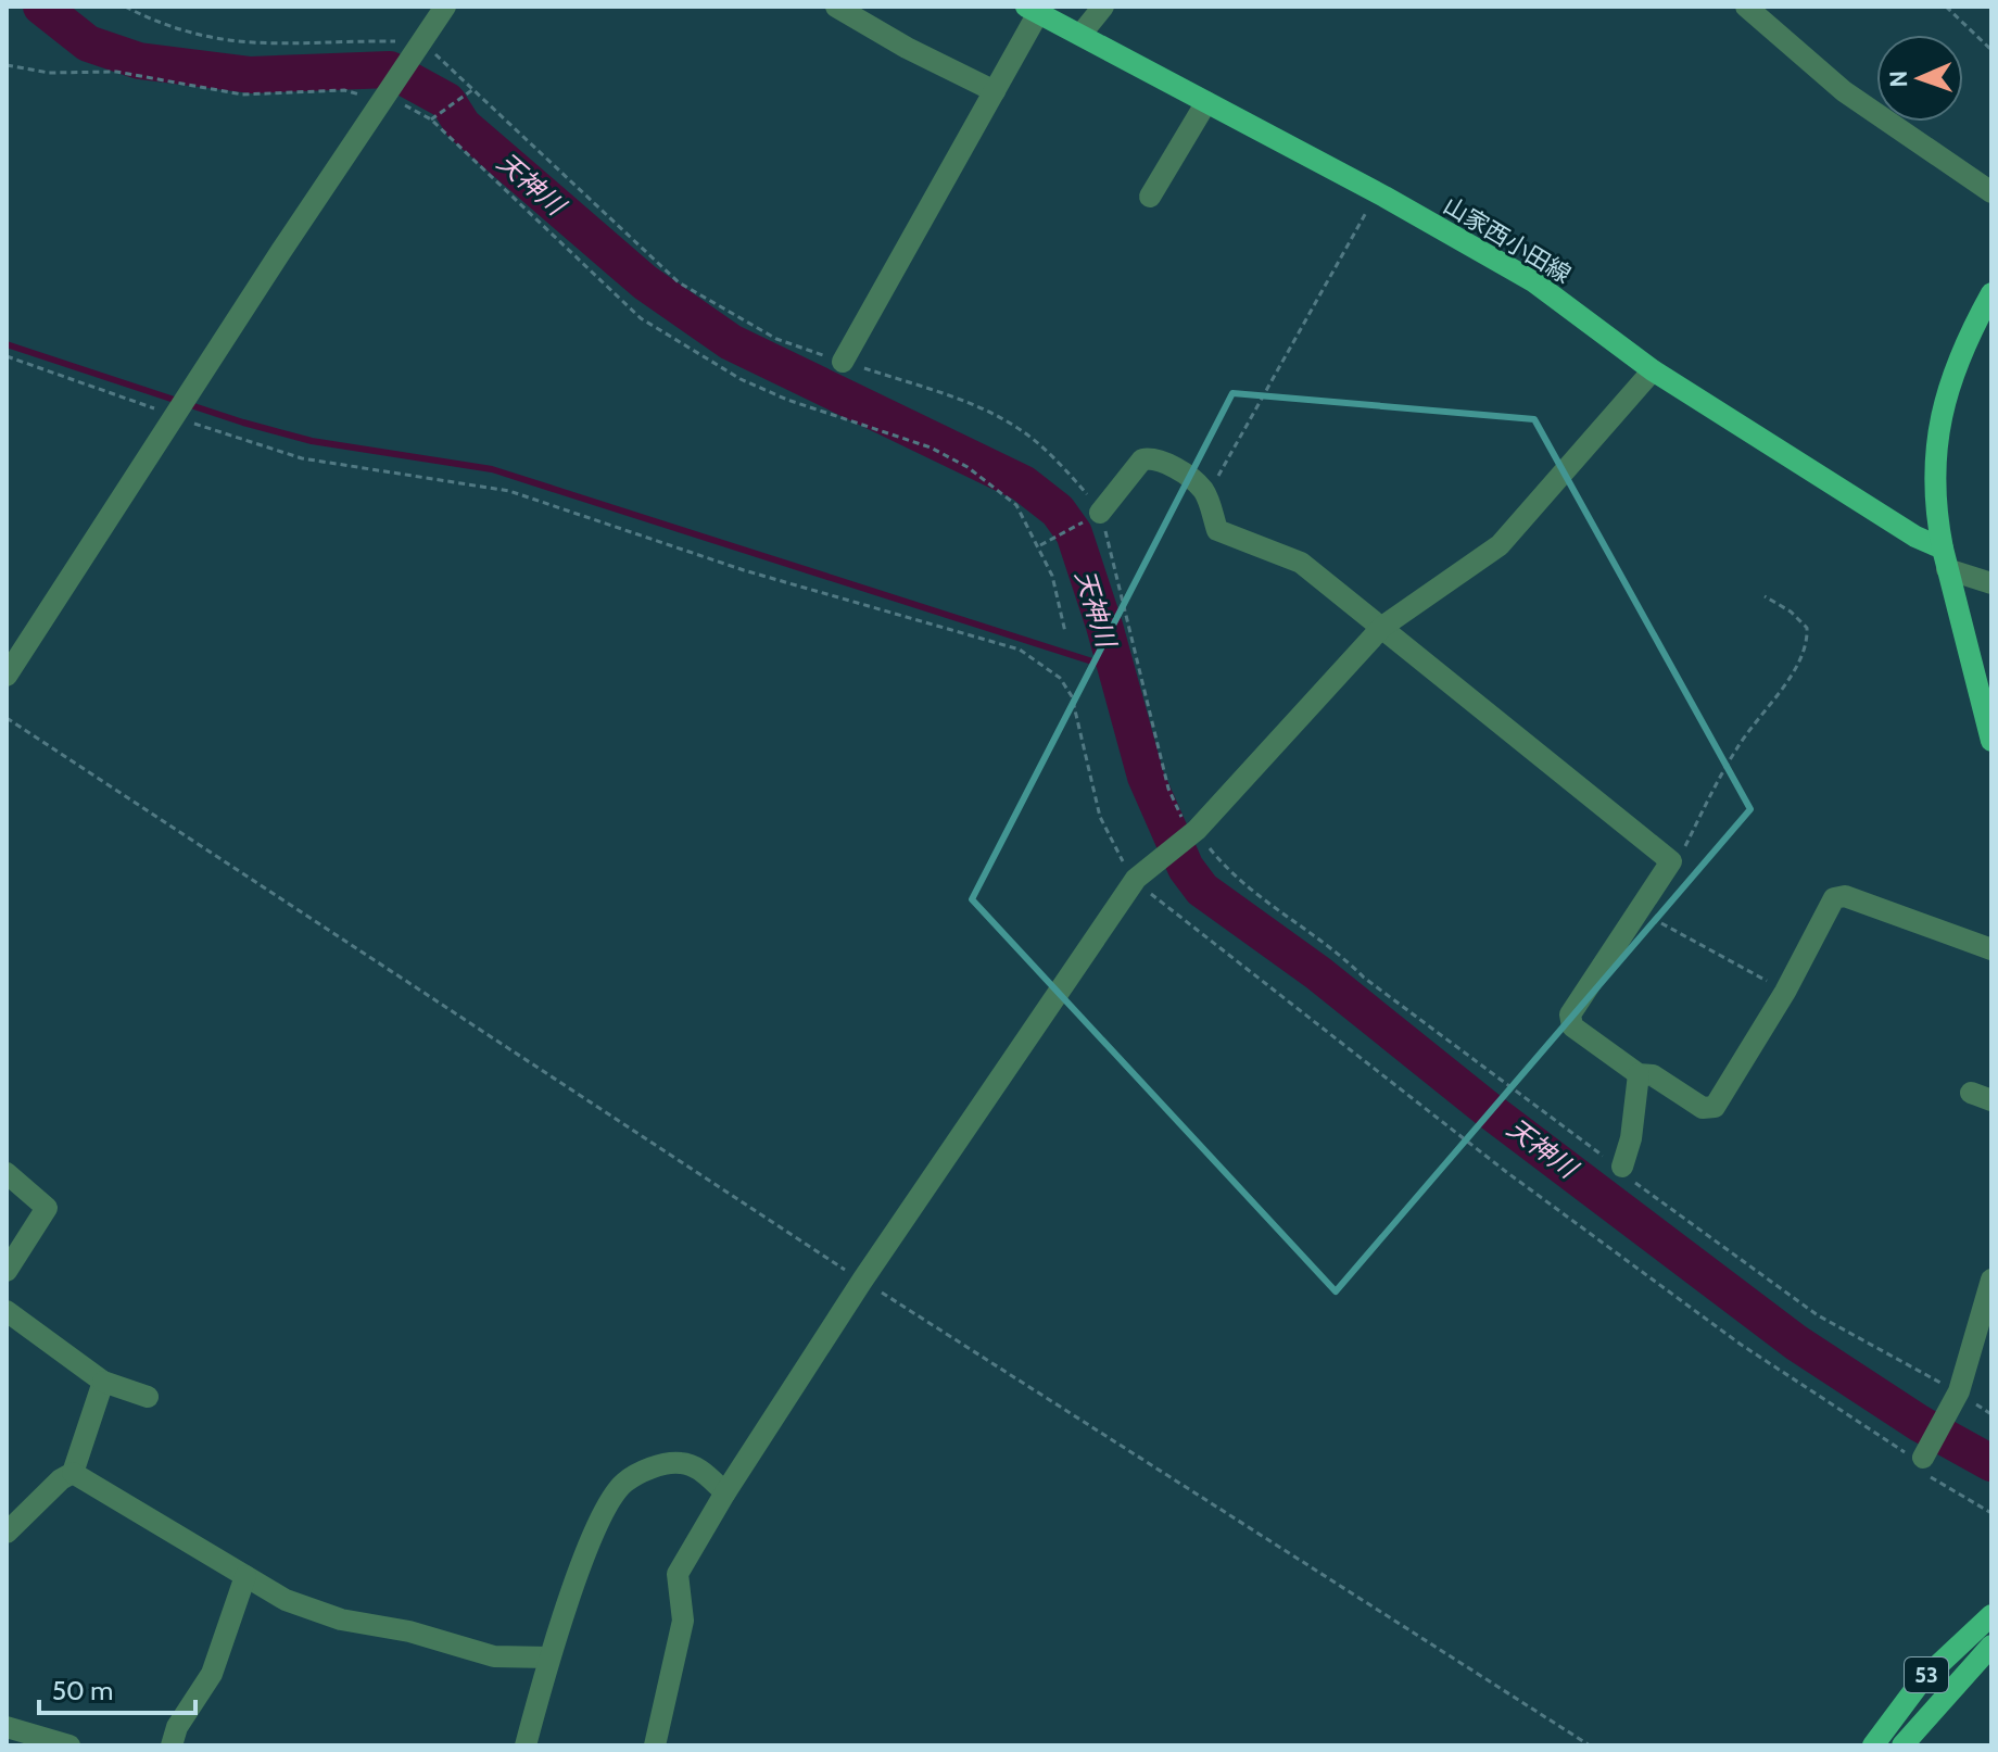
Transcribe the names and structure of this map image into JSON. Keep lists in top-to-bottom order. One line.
{"streets":{"main road":["山家西小田線","53"]},"water":["天神川"],"scale_bar":"50 m","north":"left"}
